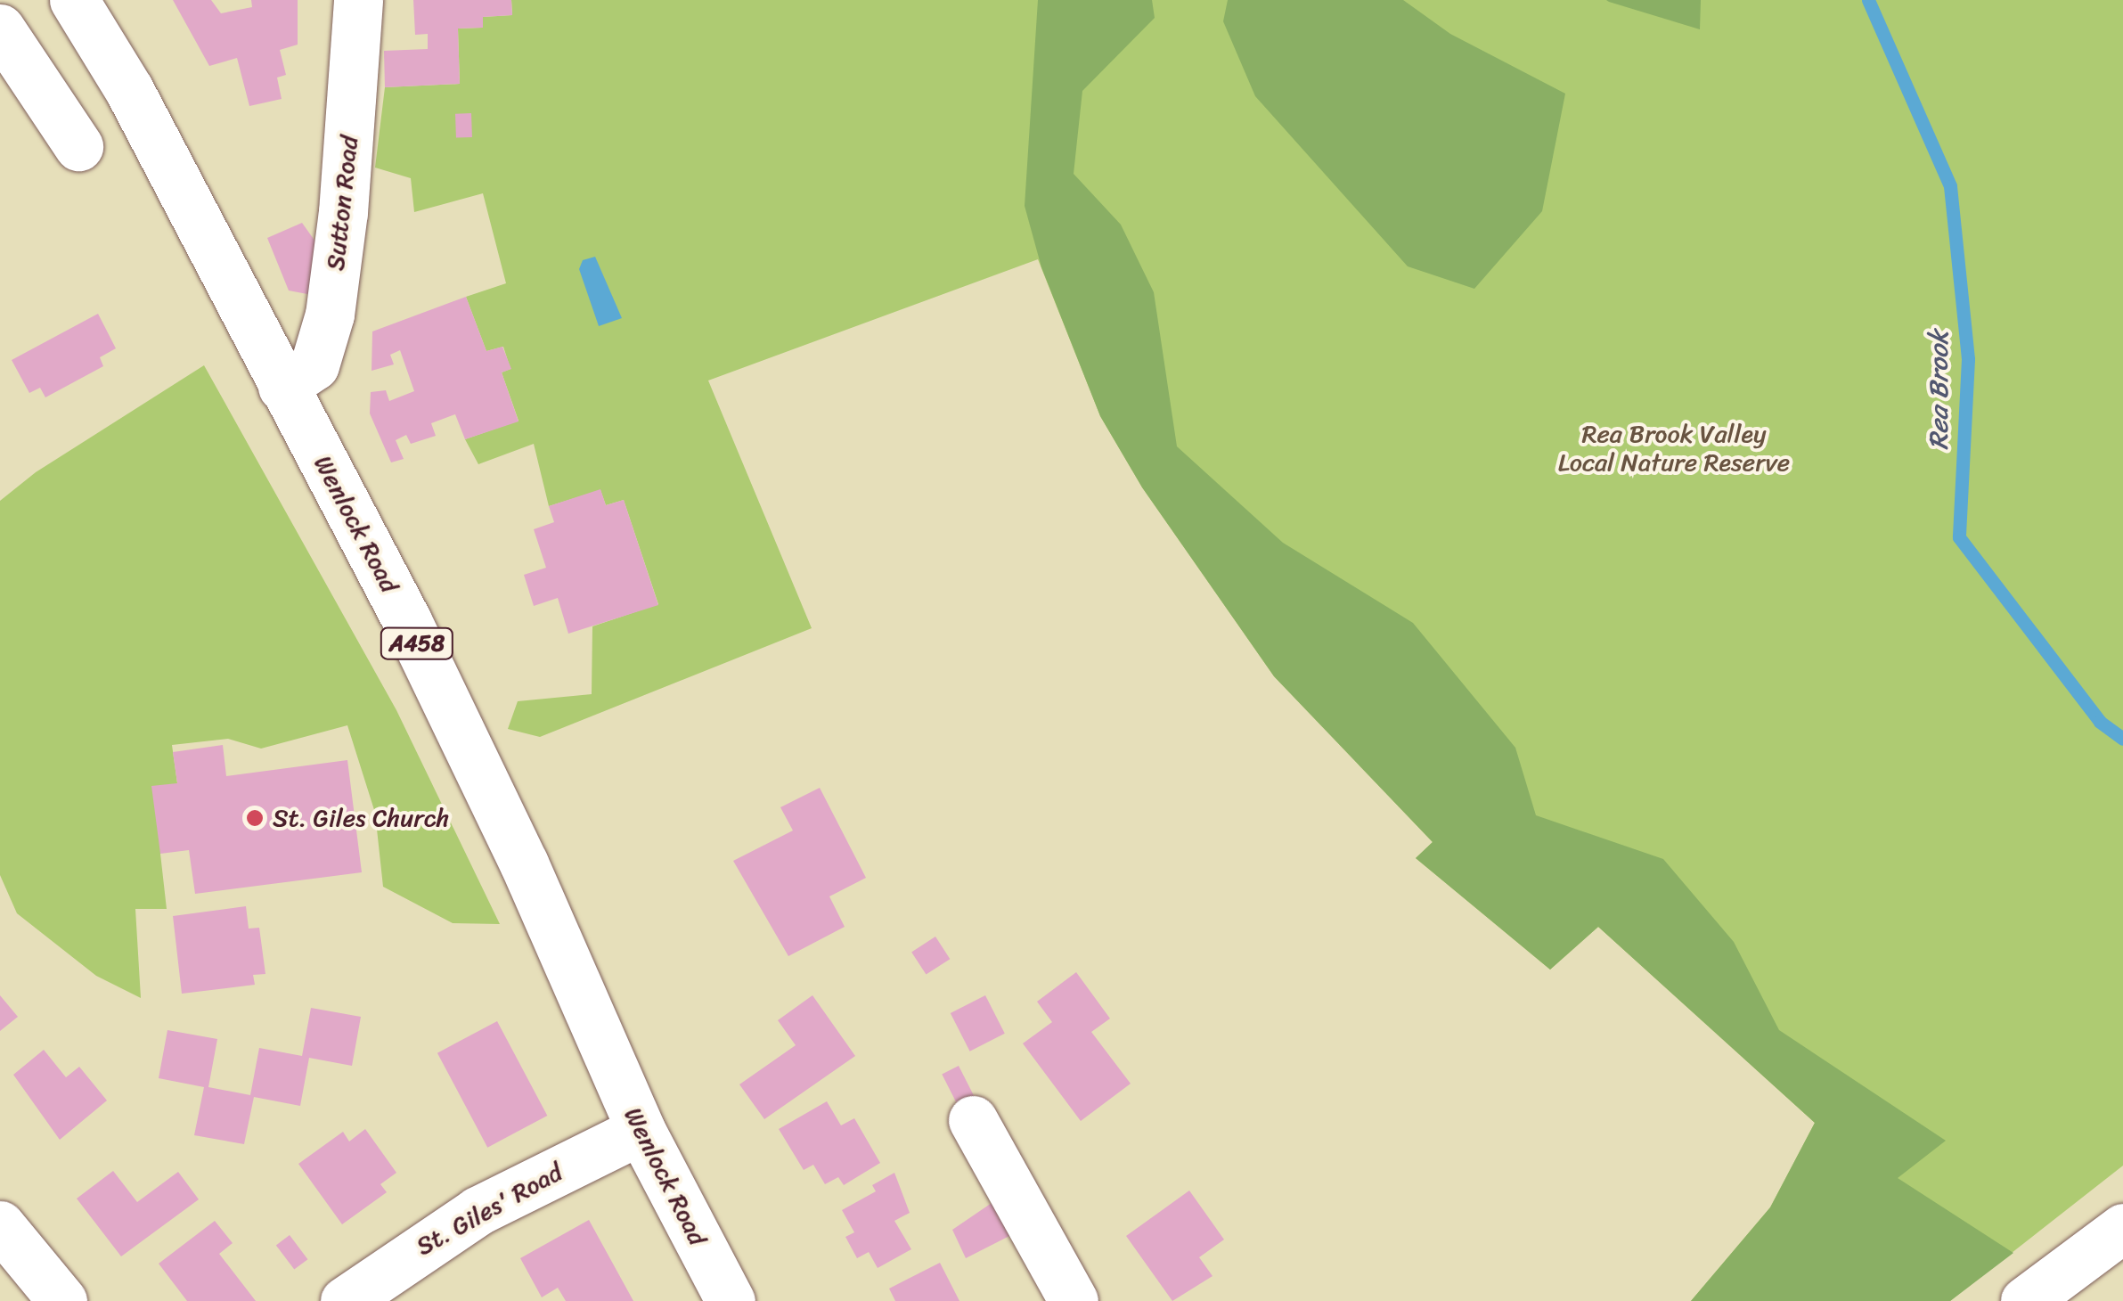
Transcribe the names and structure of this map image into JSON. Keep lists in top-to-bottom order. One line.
{"streets":{"main road":["Sutton Road","Wenlock Road","A458","St. Giles' Road"]},"crossings":[["Sutton Road","Wenlock Road"],["Wenlock Road","St. Giles' Road"]],"water":["Rea Brook"],"parks":["Rea Brook Valley Local Nature Reserve"],"places":["St. Giles Church"]}
